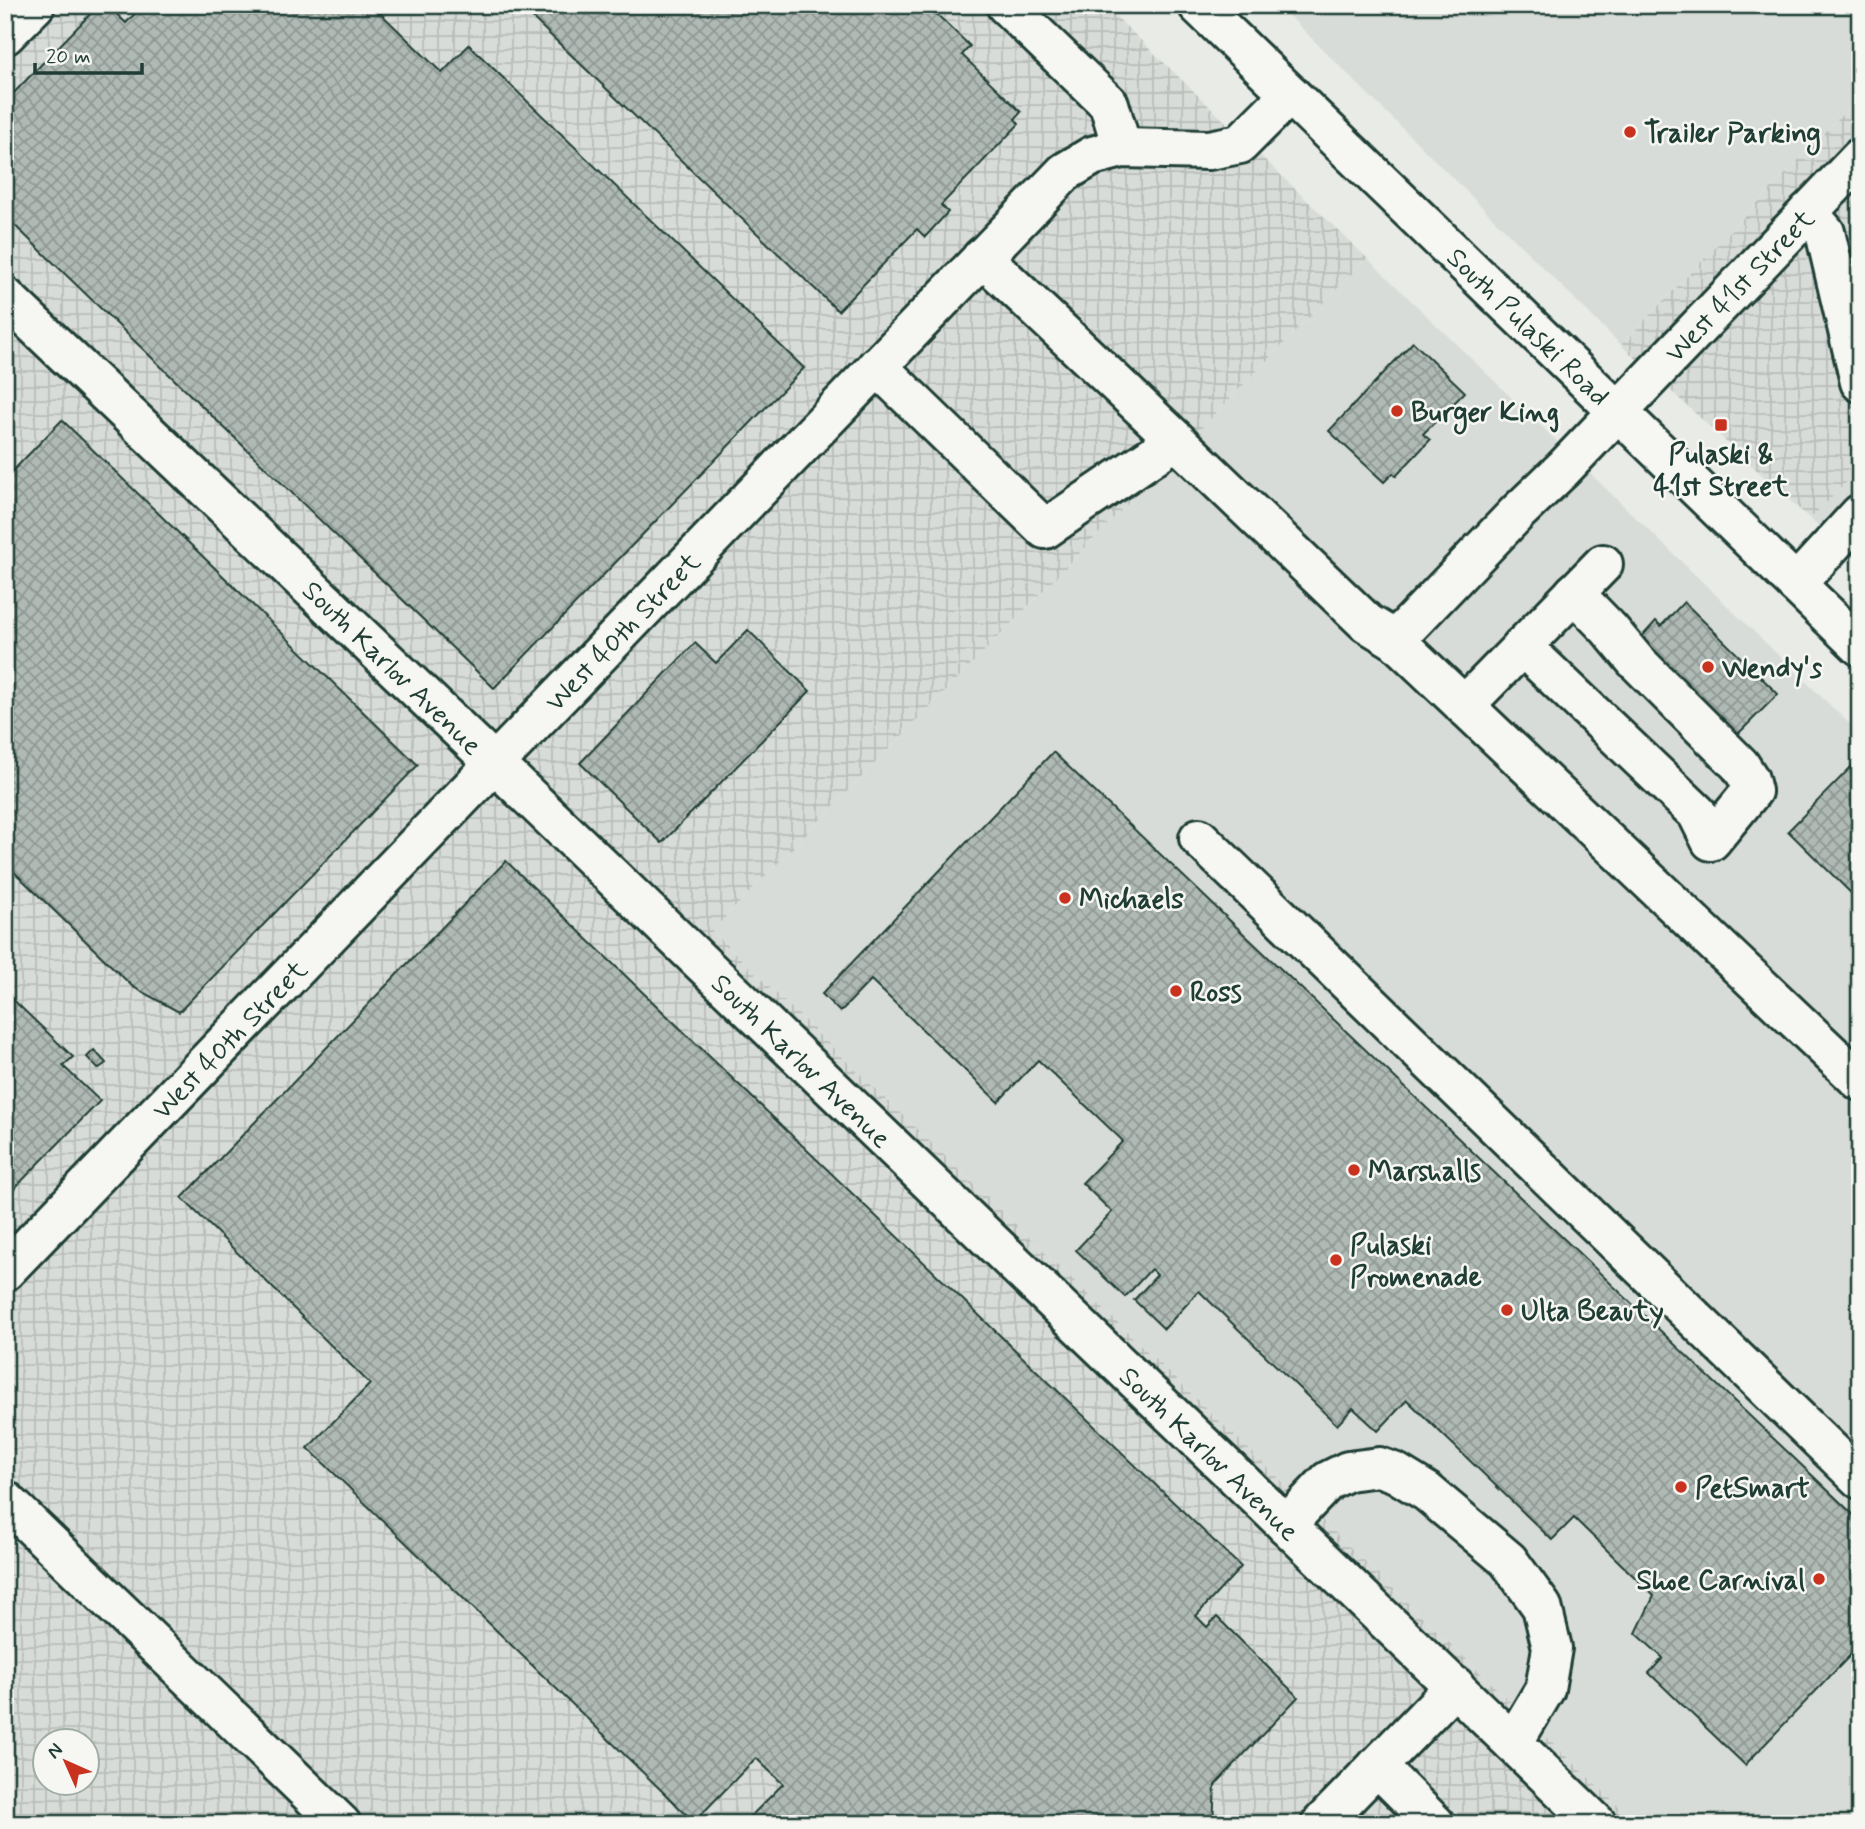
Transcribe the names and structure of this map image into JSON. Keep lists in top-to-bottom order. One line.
{"streets":{"street":["West 41st Street","South Pulaski Road","West 40th Street","South Karlov Avenue"]},"crossings":[["West 41st Street","South Pulaski Road"],["South Pulaski Road","West 40th Street"],["West 40th Street","South Karlov Avenue"]],"places":{"other":["Trailer Parking","Burger King","Wendy's","Michaels","Ross","Marshalls","Pulaski Promenade","Ulta Beauty","PetSmart","Shoe Carnival"],"transit":["Pulaski & 41st Street"]},"scale_bar":"20 m","north":"top left"}
